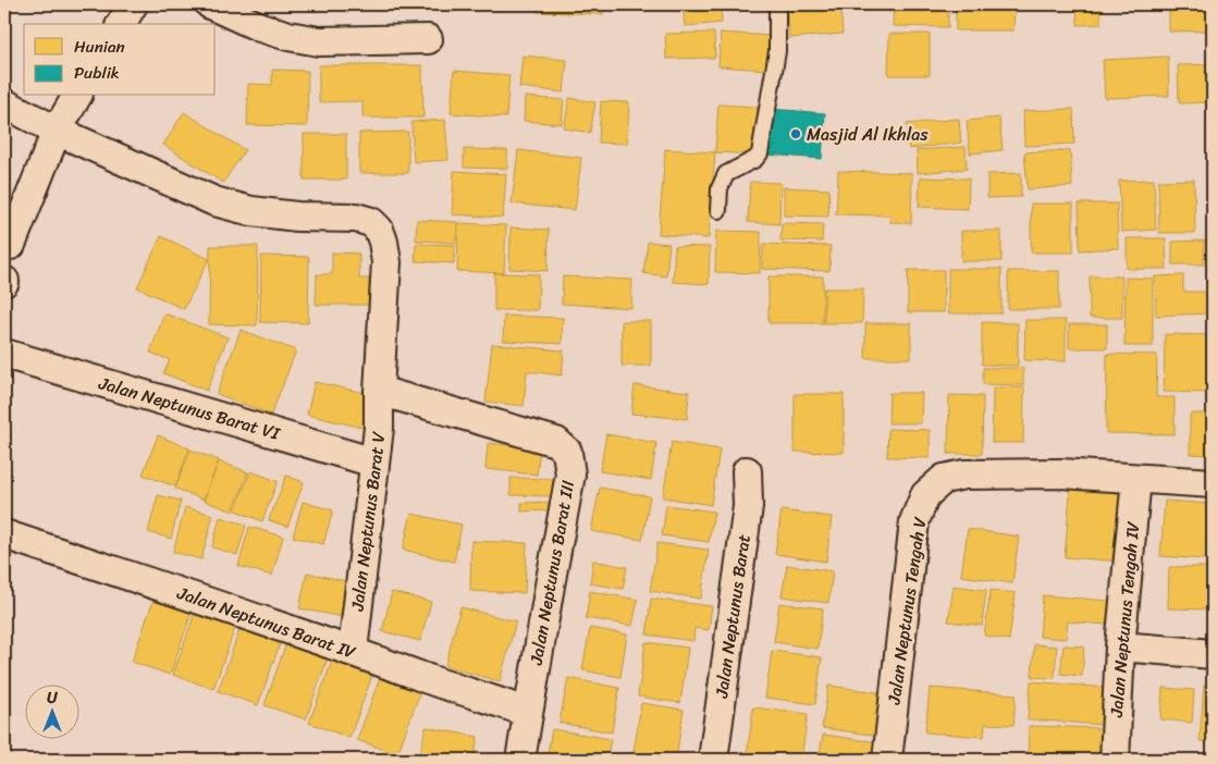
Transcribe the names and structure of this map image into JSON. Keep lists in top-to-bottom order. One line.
{"streets":{"street":["Jalan Neptunus Barat VI","Jalan Neptunus Barat V","Jalan Neptunus Barat III","Jalan Neptunus Tengah V","Jalan Neptunus Barat","Jalan Neptunus Tengah IV","Jalan Neptunus Barat IV"]},"crossings":[["Jalan Neptunus Barat VI","Jalan Neptunus Barat V"],["Jalan Neptunus Barat V","Jalan Neptunus Barat III"],["Jalan Neptunus Barat V","Jalan Neptunus Barat IV"],["Jalan Neptunus Barat III","Jalan Neptunus Barat IV"],["Jalan Neptunus Tengah V","Jalan Neptunus Tengah IV"]],"places":["Masjid Al Ikhlas"],"legend":["Hunian","Publik"],"north":"top"}
